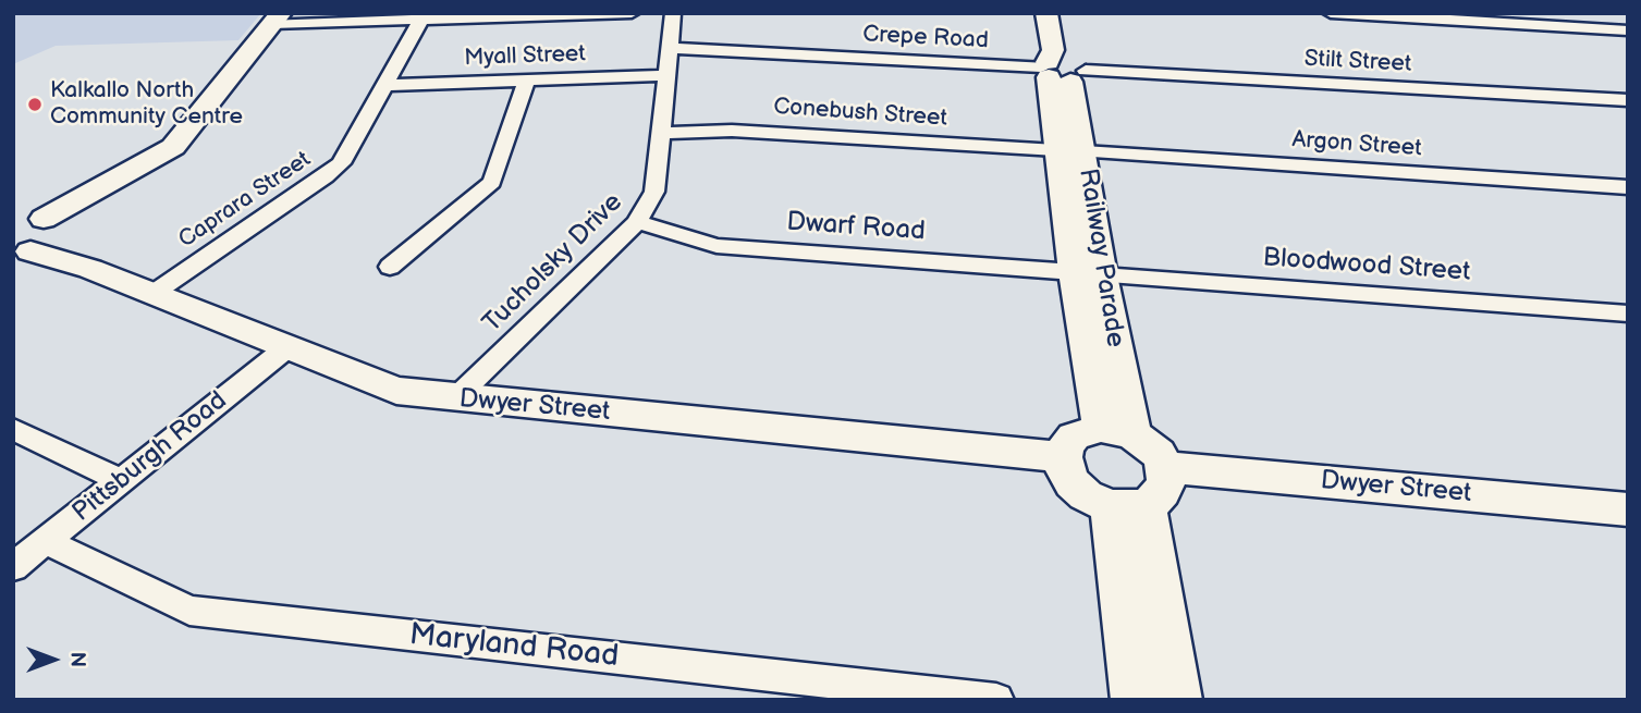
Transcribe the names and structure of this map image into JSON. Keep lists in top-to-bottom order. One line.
{"streets":{"street":["Crepe Road","Myall Street","Stilt Street","Conebush Street","Argon Street","Caprara Street","Dwarf Road","Railway Parade","Tucholsky Drive","Bloodwood Street","Dwyer Street","Pittsburgh Road","Maryland Road"]},"crossings":[["Crepe Road","Stilt Street"],["Crepe Road","Railway Parade"],["Crepe Road","Tucholsky Drive"],["Myall Street","Caprara Street"],["Myall Street","Tucholsky Drive"],["Stilt Street","Railway Parade"],["Conebush Street","Argon Street"],["Conebush Street","Railway Parade"],["Conebush Street","Tucholsky Drive"],["Argon Street","Railway Parade"],["Caprara Street","Dwyer Street"],["Dwarf Road","Railway Parade"],["Dwarf Road","Tucholsky Drive"],["Dwarf Road","Bloodwood Street"],["Railway Parade","Bloodwood Street"],["Railway Parade","Dwyer Street"],["Tucholsky Drive","Dwyer Street"],["Dwyer Street","Pittsburgh Road"],["Pittsburgh Road","Maryland Road"]],"places":["Kalkallo North Community Centre"],"north":"right"}
